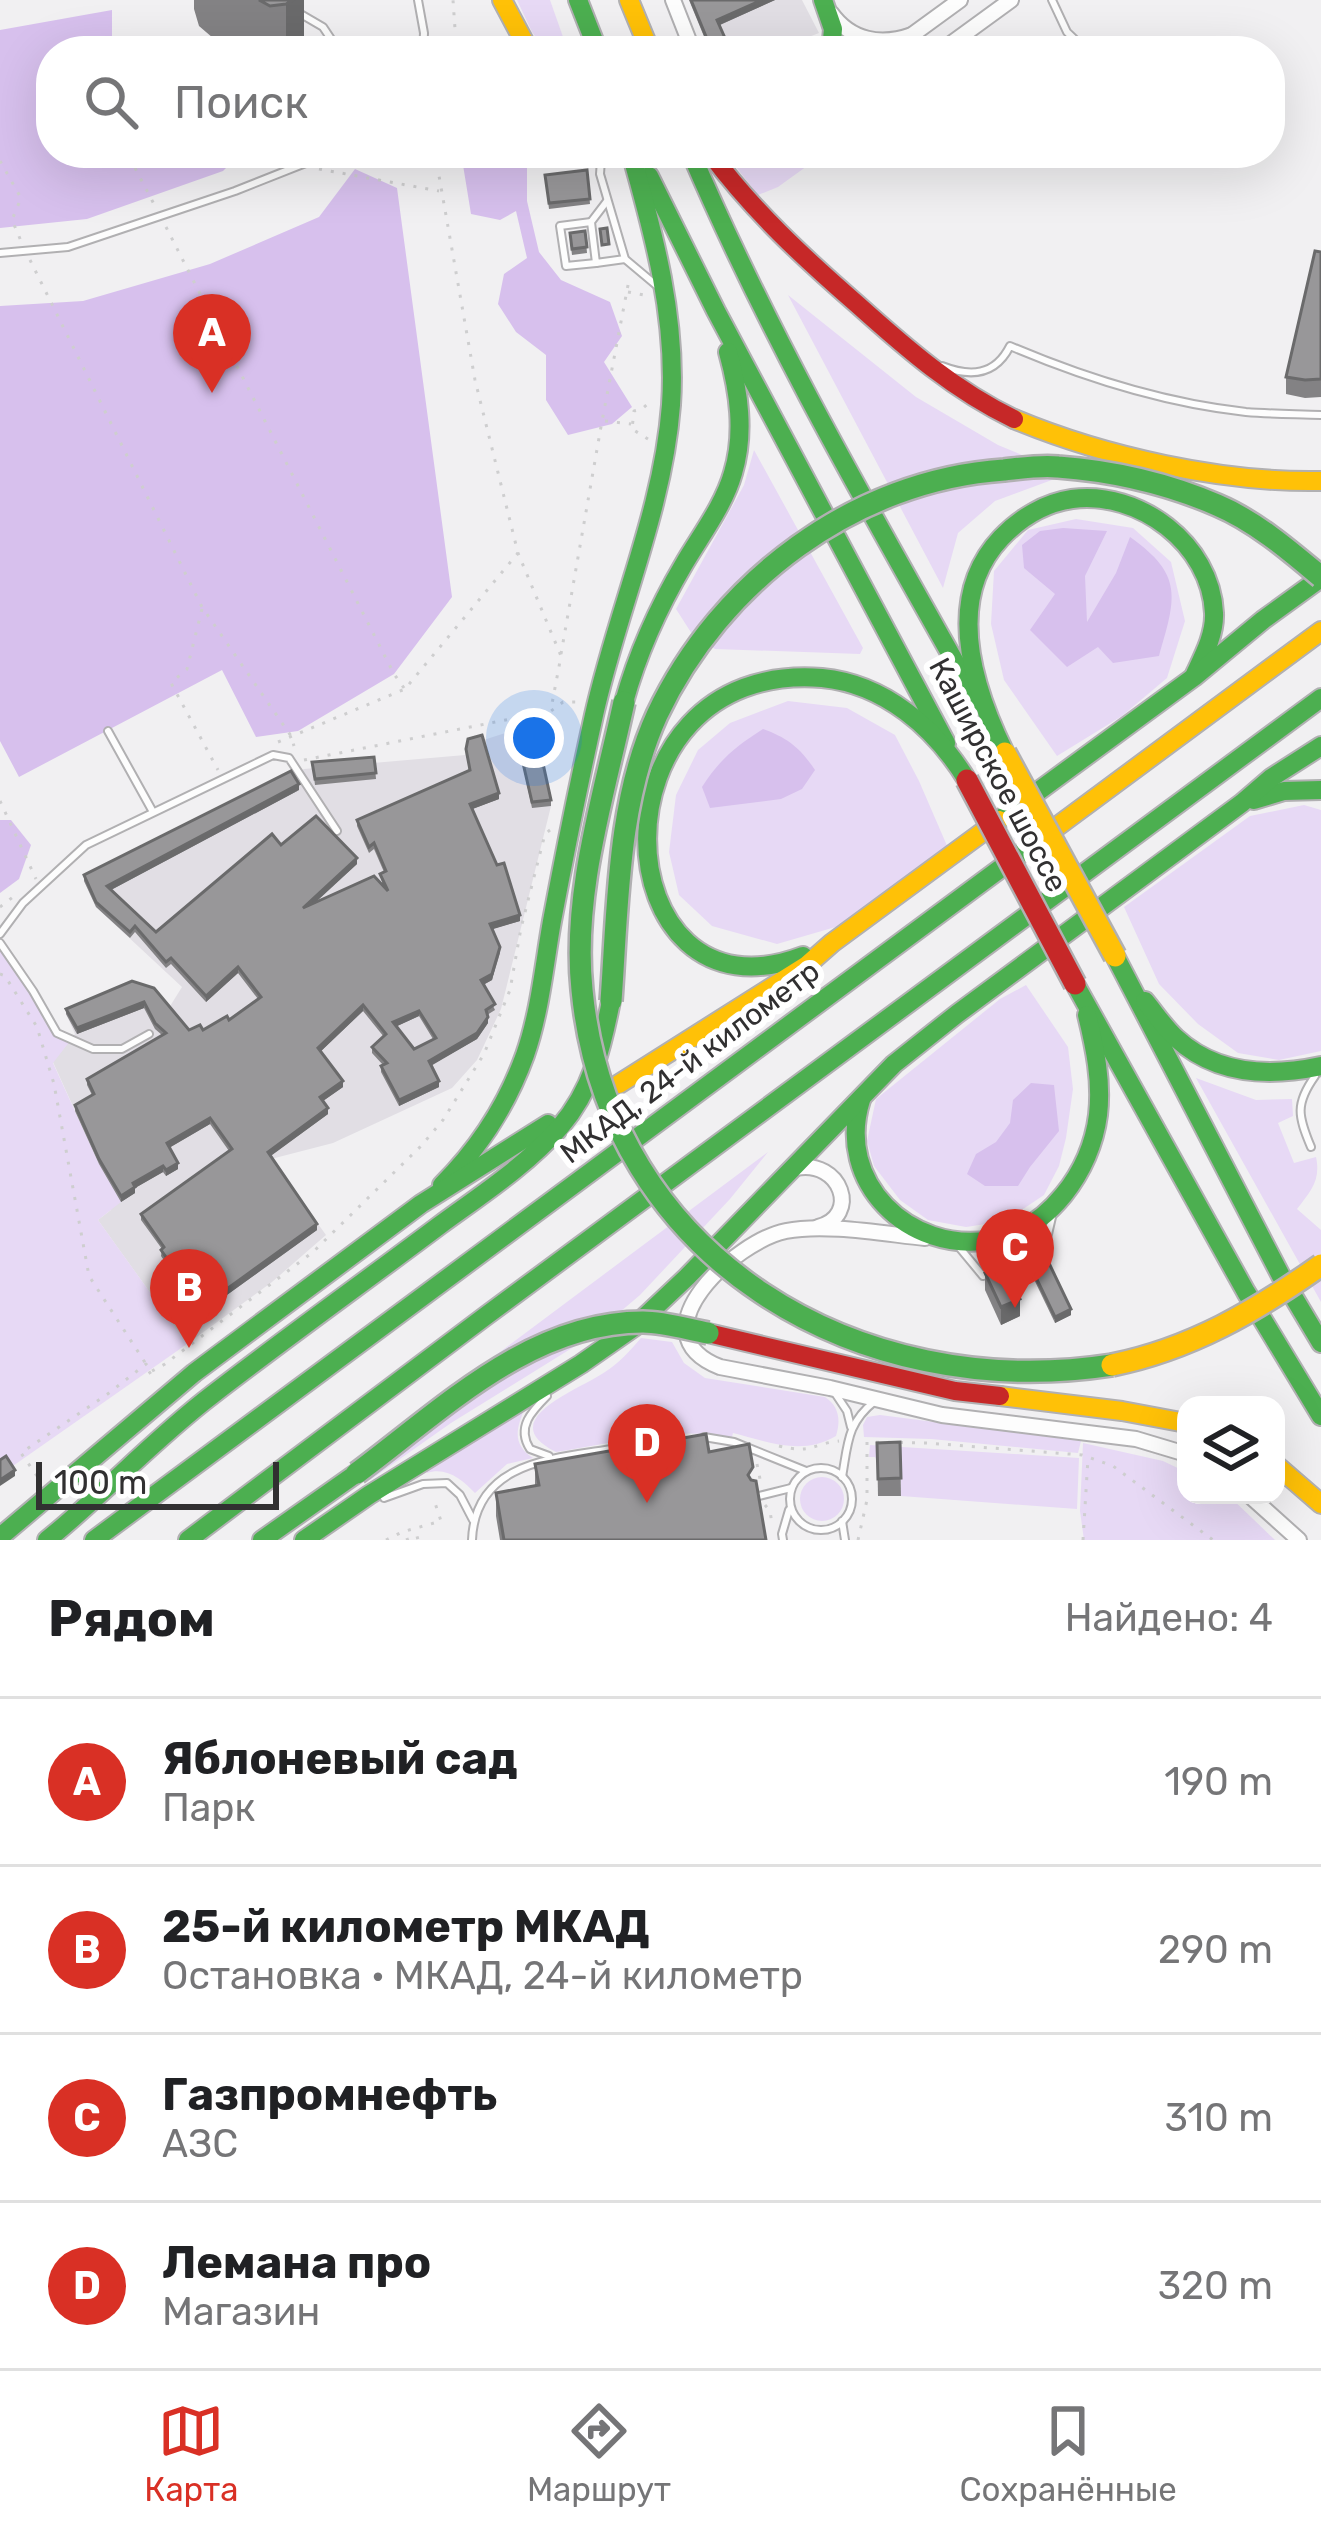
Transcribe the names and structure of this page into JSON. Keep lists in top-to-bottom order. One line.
{"streets":{"main road":["Каширское шоссе","МКАД, 24-й километр"]},"scale_bar":"100 m","page":{"search":"Поиск","pins":["A","C","B","D"],"scale":"100 m","heading":["Рядом","Найдено: 4"],"list":[{"mark":"A","name":"Яблоневый сад","note":"Парк","value":"190 m"},{"mark":"B","name":"25-й километр МКАД","note":"Остановка · МКАД, 24-й километр","value":"290 m"},{"mark":"C","name":"Газпромнефть","note":"АЗС","value":"310 m"},{"mark":"D","name":"Лемана про","note":"Магазин","value":"320 m"}],"nav":["Карта","Маршрут","Сохранённые"]}}
